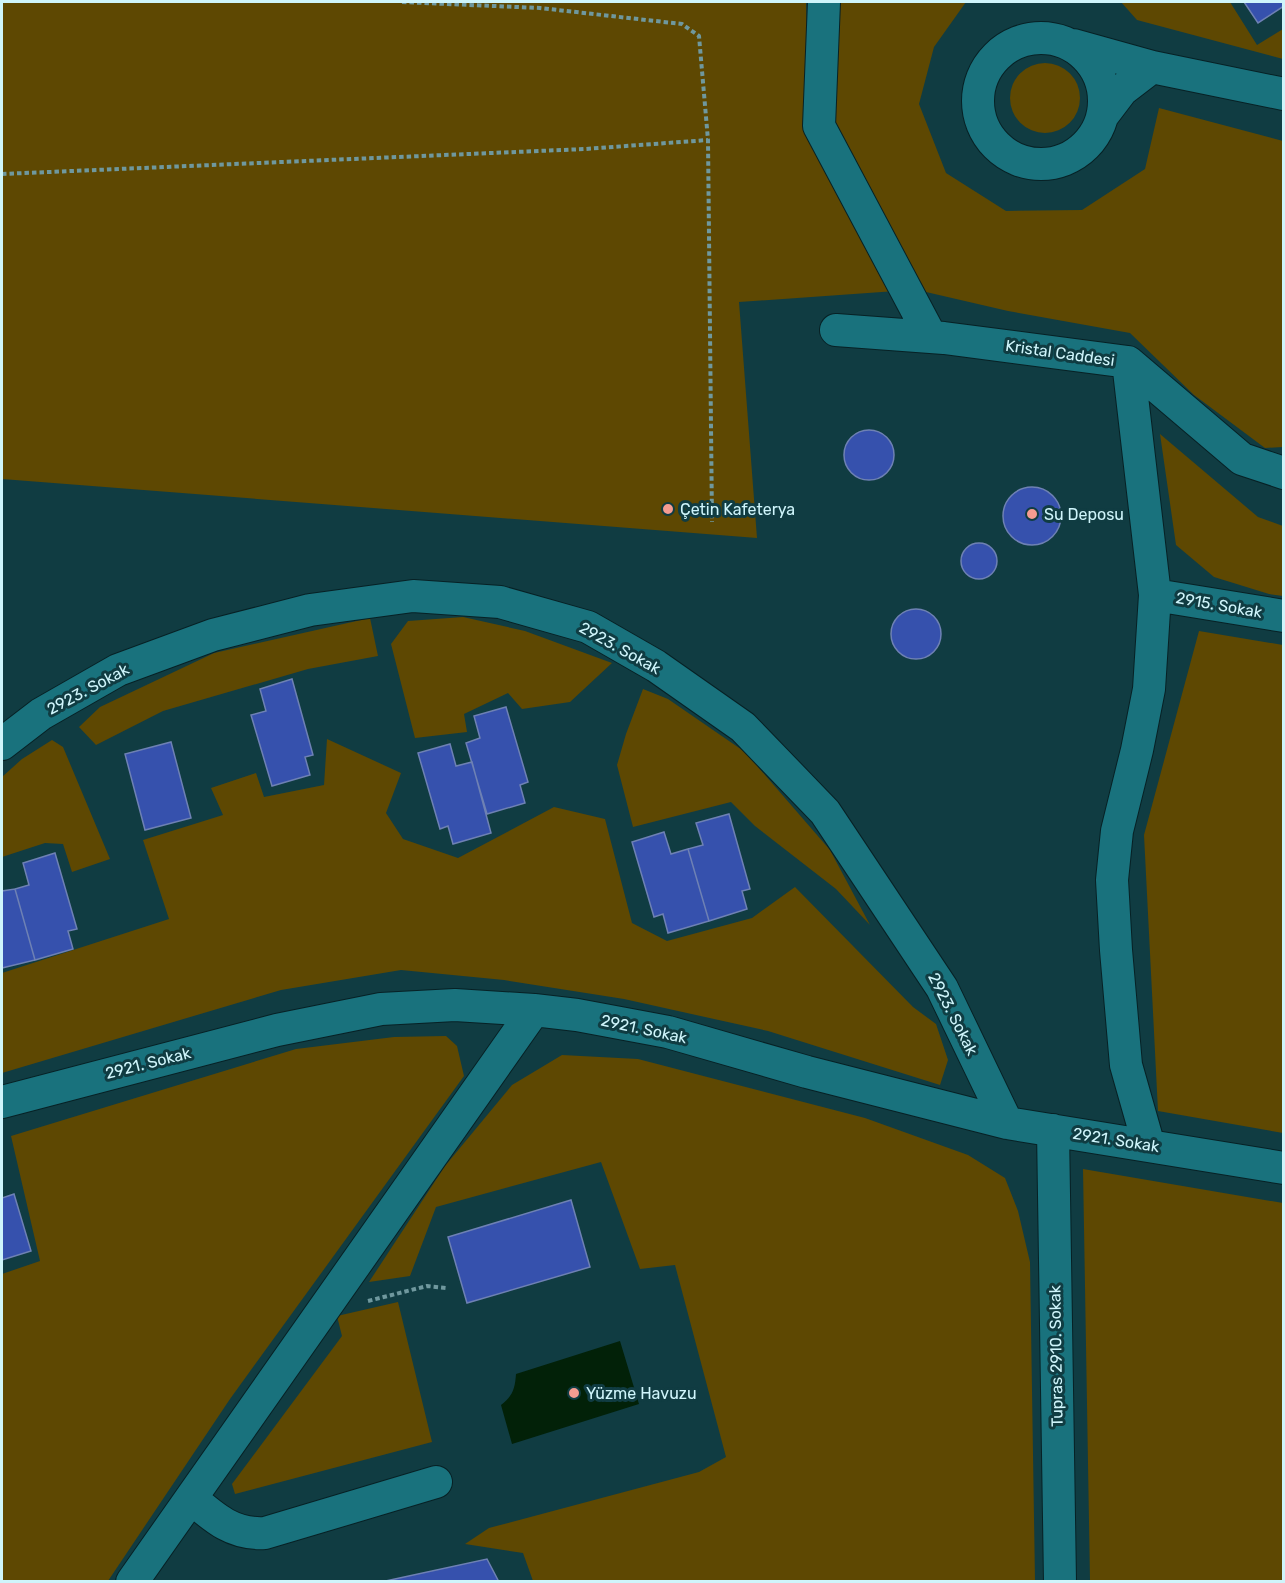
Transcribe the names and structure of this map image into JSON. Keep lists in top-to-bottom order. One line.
{"streets":{"street":["Kristal Caddesi","2915. Sokak","2923. Sokak","2921. Sokak","Tupras 2910. Sokak"]},"crossings":[["2923. Sokak","2921. Sokak"],["2921. Sokak","Tupras 2910. Sokak"]],"places":["Çetin Kafeterya","Su Deposu","Yüzme Havuzu"]}
